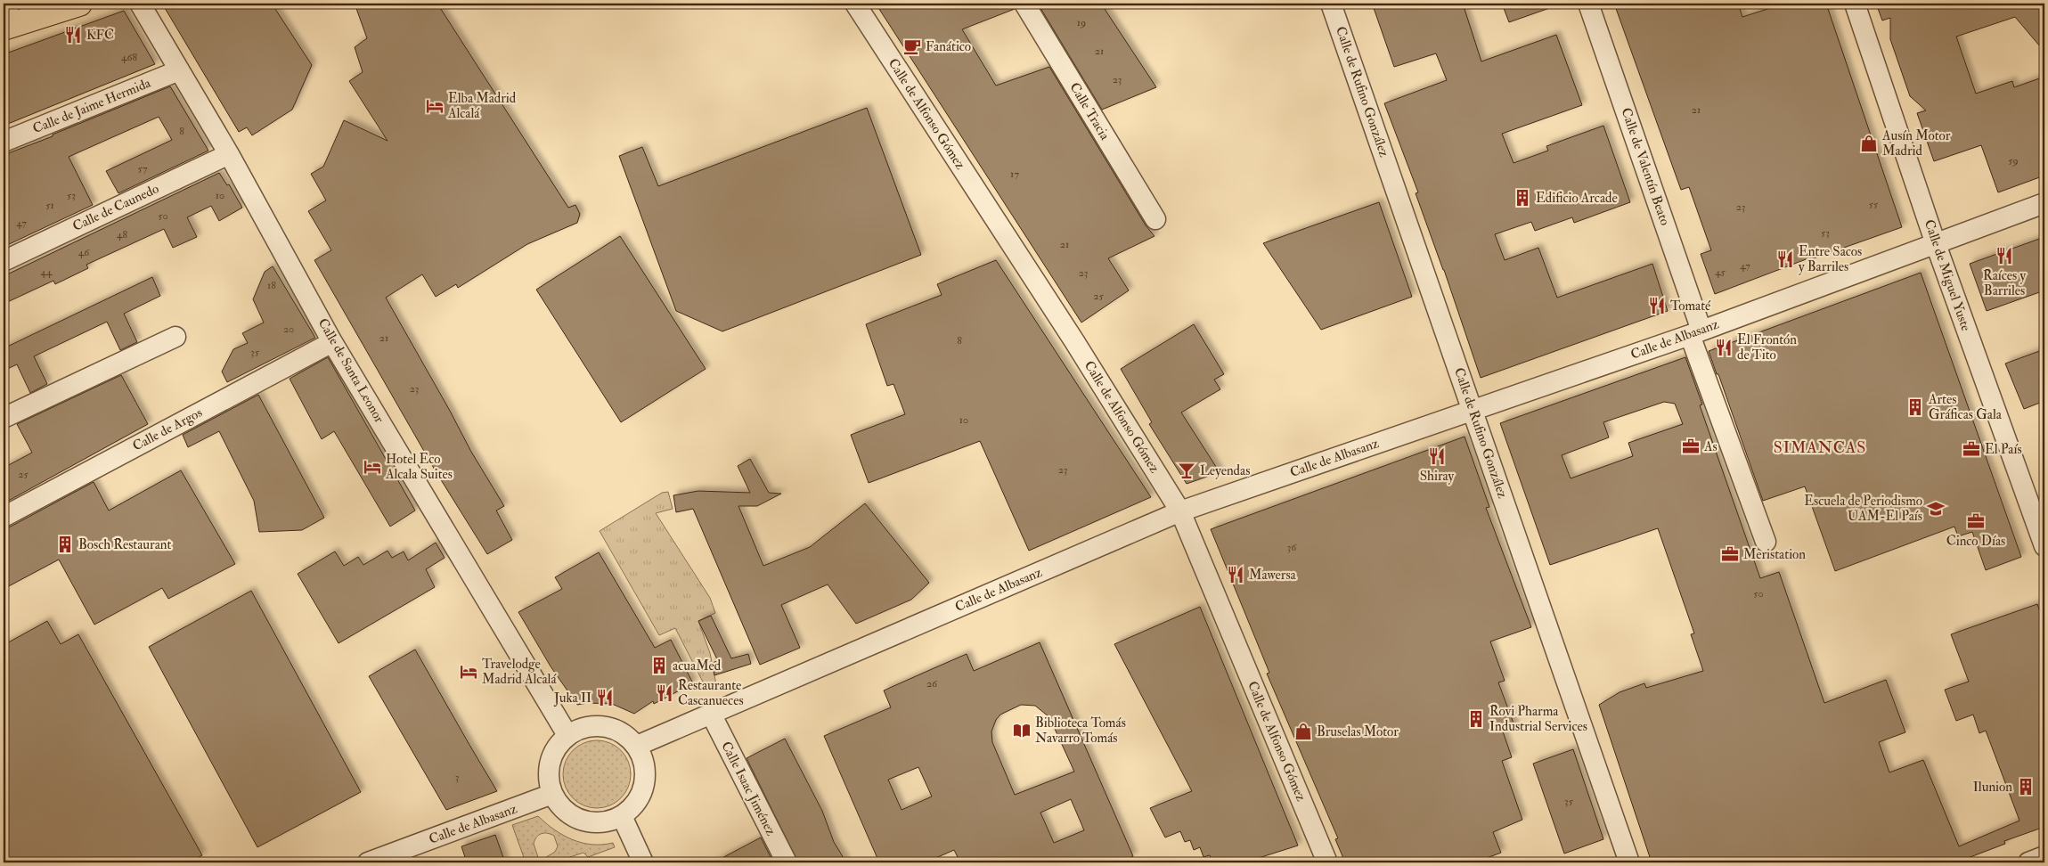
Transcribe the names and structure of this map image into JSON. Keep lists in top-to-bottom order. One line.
{"streets":{"street":["Calle de Rufino González","Calle de Jaime Hermida","Calle Tracia","Calle de Alfonso Gómez","Calle de Valentín Beato","Calle de Caunedo","Calle de Miguel Yuste","Calle de Albasanz","Calle de Santa Leonor","Calle de Argos","Calle Isaac Jiménez"]},"crossings":[["Calle de Rufino González","Calle de Albasanz"],["Calle de Jaime Hermida","Calle de Santa Leonor"],["Calle de Alfonso Gómez","Calle de Albasanz"],["Calle de Valentín Beato","Calle de Albasanz"],["Calle de Caunedo","Calle de Santa Leonor"],["Calle de Miguel Yuste","Calle de Albasanz"],["Calle de Albasanz","Calle de Santa Leonor"],["Calle de Albasanz","Calle Isaac Jiménez"],["Calle de Santa Leonor","Calle de Argos"]],"districts":["SIMANCAS"],"places":{"restaurant":["KFC","Raíces y Barriles","Entre Sacos y Barriles","Tomaté","El Frontón de Tito","Shiray","Mawersa","Restaurante Cascanueces","Juka II"],"cafe":["Fanático"],"hotel":["Elba Madrid Alcalá","Hotel Eco Alcala Suites","Travelodge Madrid Alcalá"],"shop":["Ausín Motor Madrid","Bruselas Motor"],"building":["Edificio Arcade","Artes Gráficas Gala","Bosch Restaurant","acuaMed","Rovi Pharma Industrial Services","Ilunion"],"office":["As","El País","Cinco Días","Meristation"],"bar":["Leyendas"],"school or university":["Escuela de Periodismo UAM-El País"],"library":["Biblioteca Tomás Navarro Tomás"]},"house_numbers":["19","21","468","23","21","8","59","57","17","53","10","55","51","23","50","47","53","48","21","46","47","44","45","23","18","25","20","21","8","35","23","10","23","25","36","50","26","3","35"]}
